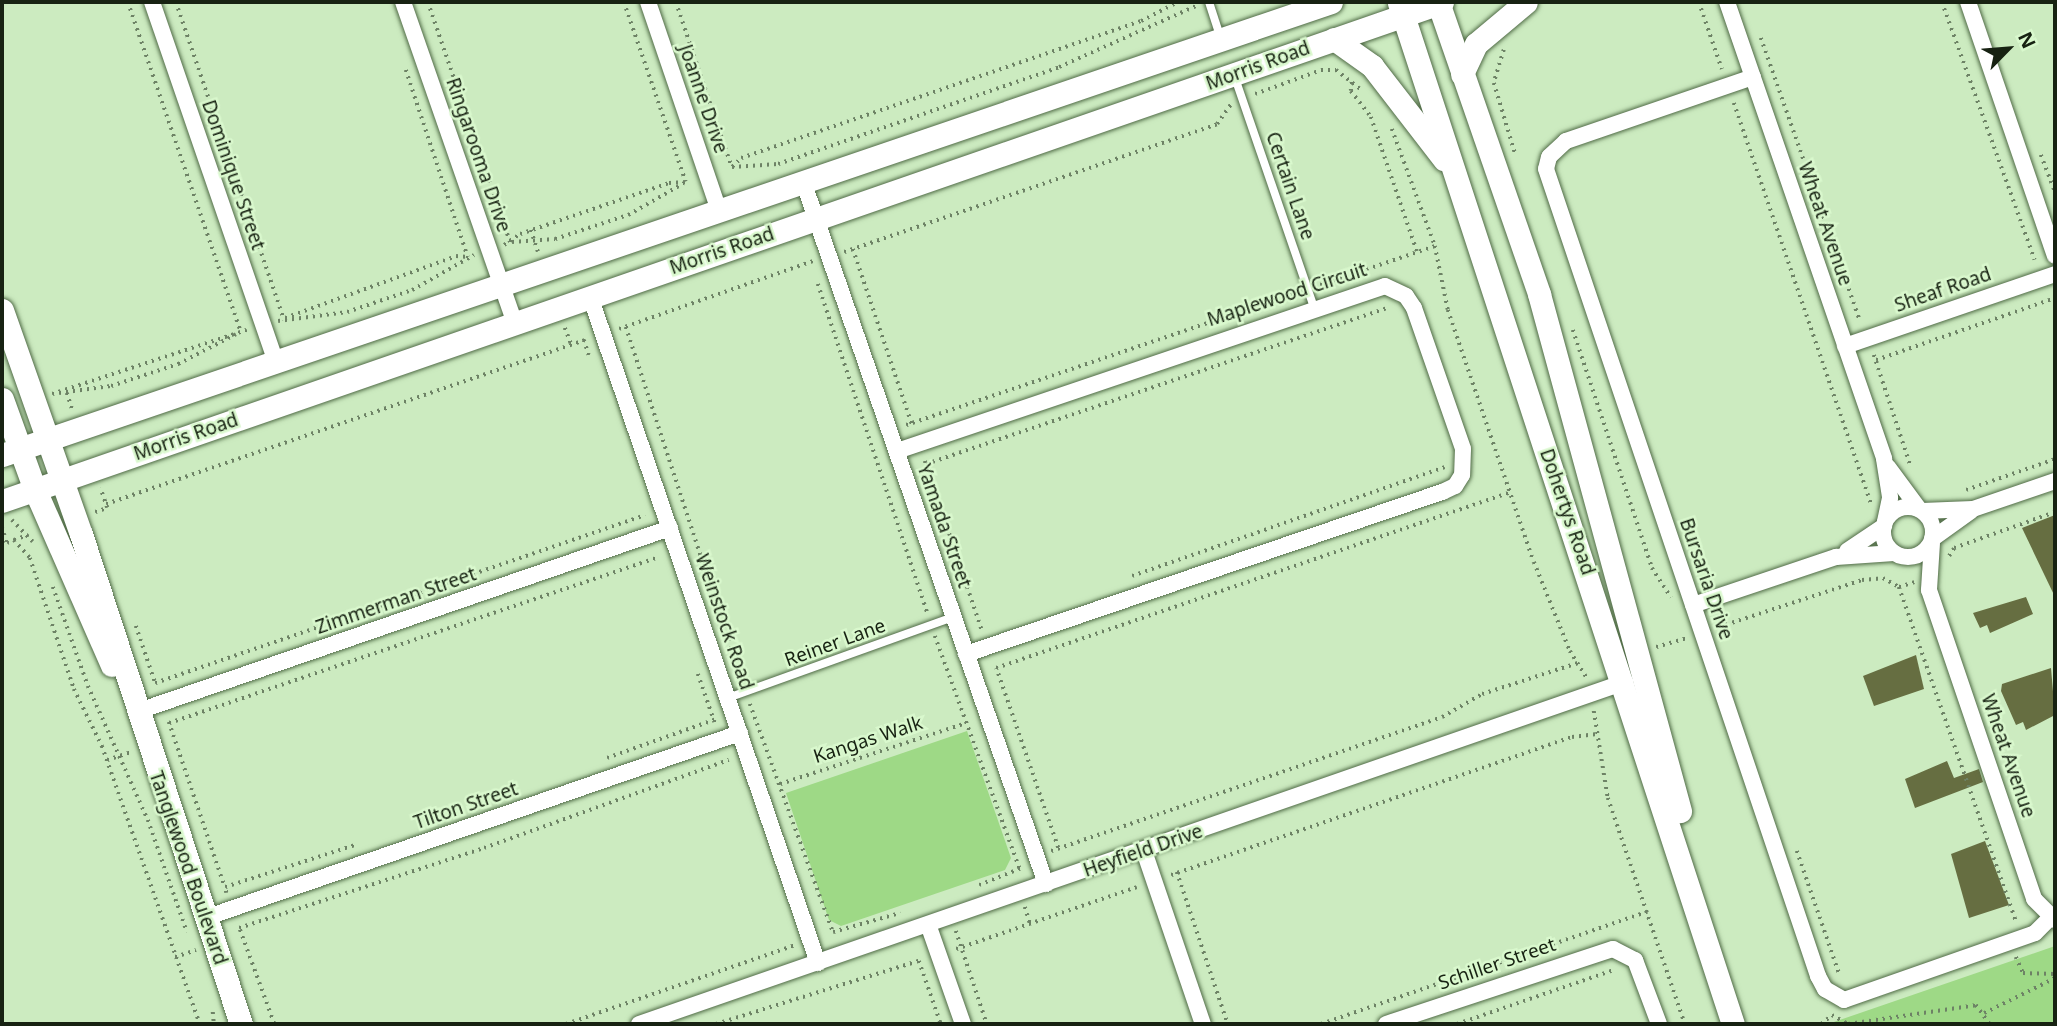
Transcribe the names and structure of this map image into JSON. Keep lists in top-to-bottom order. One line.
{"streets":{"street":["Morris Road","Joanne Drive","Ringarooma Drive","Dominique Street","Wheat Avenue","Sheaf Road","Maplewood Circuit","Dohertys Road","Yamada Street","Bursaria Drive","Zimmerman Street","Weinstock Road","Tilton Street","Heyfield Drive","Tanglewood Boulevard","Schiller Street"],"lane":["Certain Lane","Reiner Lane"],"path":["Kangas Walk"]},"crossings":[["Morris Road","Joanne Drive"],["Morris Road","Ringarooma Drive"],["Morris Road","Dominique Street"],["Morris Road","Certain Lane"],["Morris Road","Dohertys Road"],["Morris Road","Yamada Street"],["Morris Road","Weinstock Road"],["Morris Road","Tanglewood Boulevard"],["Certain Lane","Maplewood Circuit"],["Wheat Avenue","Sheaf Road"],["Wheat Avenue","Bursaria Drive"],["Maplewood Circuit","Yamada Street"],["Dohertys Road","Heyfield Drive"],["Yamada Street","Reiner Lane"],["Yamada Street","Heyfield Drive"],["Zimmerman Street","Weinstock Road"],["Zimmerman Street","Tanglewood Boulevard"],["Weinstock Road","Reiner Lane"],["Weinstock Road","Tilton Street"],["Weinstock Road","Heyfield Drive"],["Tilton Street","Tanglewood Boulevard"]],"north":"top right"}
